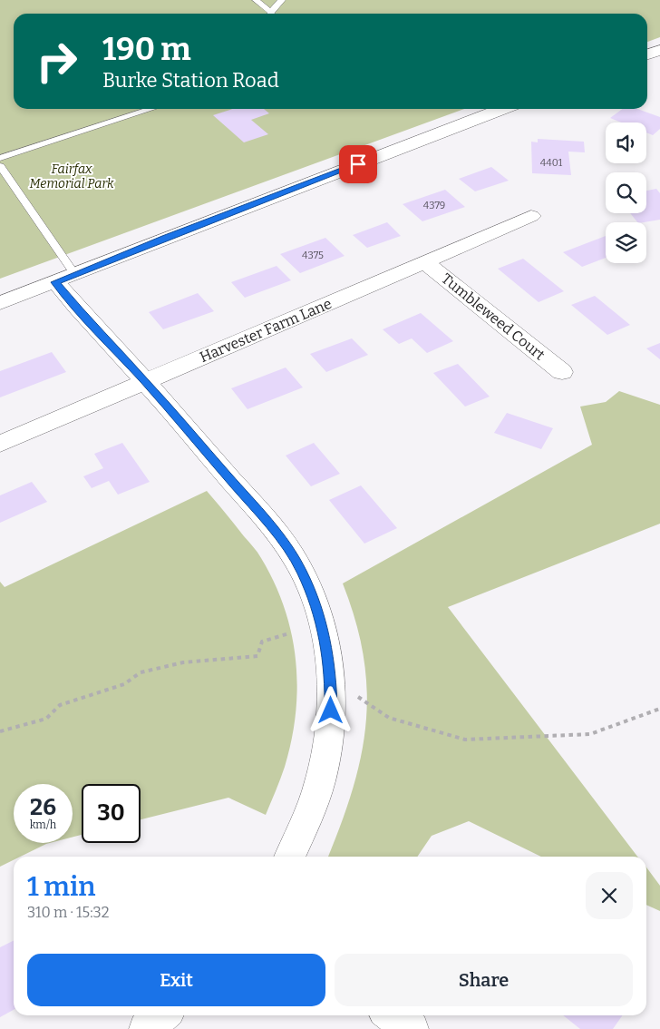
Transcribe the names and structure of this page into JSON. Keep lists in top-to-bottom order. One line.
{"streets":{"street":["Tumbleweed Court","Harvester Farm Lane"]},"crossings":[["Tumbleweed Court","Harvester Farm Lane"]],"parks":["Fairfax Memorial Park"],"house_numbers":["4401","4379","4375"],"page":{"turn":["190 m","Burke Station Road"],"speed":"26 km/h","limit":"30","heading":["1 min","310 m · 15:32"],"buttons":["Exit","Share"]}}
